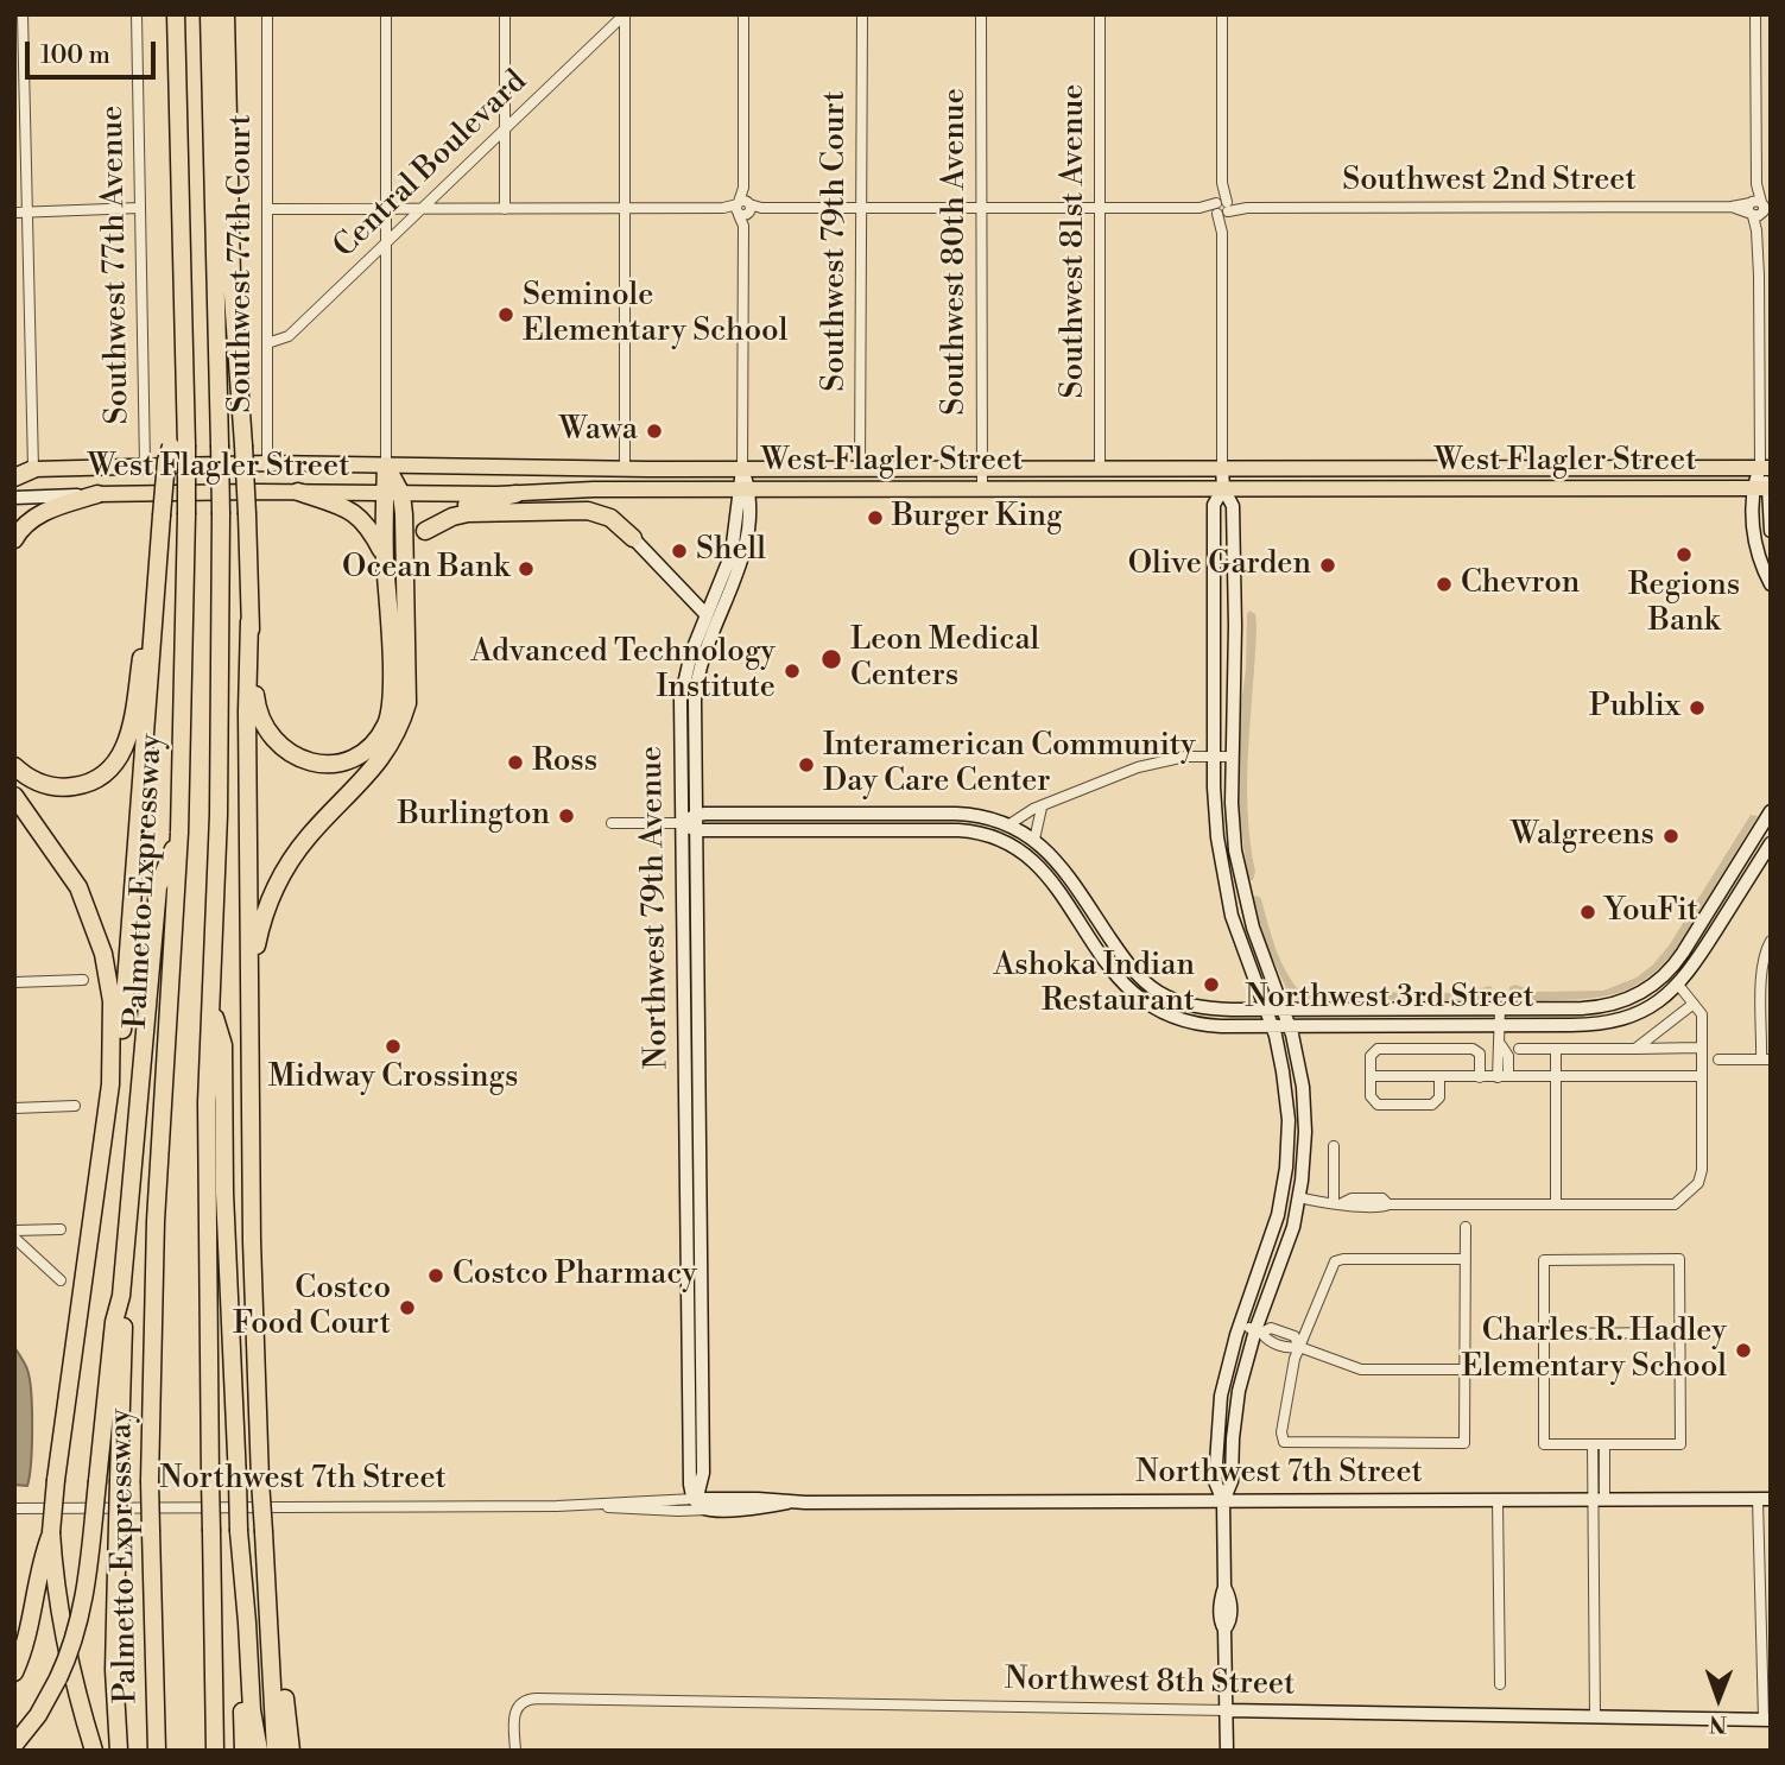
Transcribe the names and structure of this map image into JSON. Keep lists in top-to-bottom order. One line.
{"streets":{"highway":["Palmetto Expressway"],"main road":["West Flagler Street"],"street":["Central Boulevard","Southwest 2nd Street","Southwest 79th Court","Southwest 81st Avenue","Southwest 80th Avenue","Southwest 77th Court","Southwest 77th Avenue","Northwest 79th Avenue","Northwest 3rd Street","Northwest 7th Street","Northwest 8th Street"]},"crossings":[["Central Boulevard","Southwest 2nd Street"],["Central Boulevard","Southwest 77th Court"],["Southwest 2nd Street","Southwest 79th Court"],["Southwest 2nd Street","Southwest 81st Avenue"],["Southwest 2nd Street","Southwest 80th Avenue"],["Southwest 2nd Street","Southwest 77th Court"],["Southwest 79th Court","West Flagler Street"],["Southwest 81st Avenue","West Flagler Street"],["Southwest 80th Avenue","West Flagler Street"],["Southwest 77th Court","West Flagler Street"],["Southwest 77th Avenue","West Flagler Street"],["West Flagler Street","Northwest 79th Avenue"],["Northwest 79th Avenue","Northwest 3rd Street"],["Northwest 79th Avenue","Northwest 7th Street"]],"places":["Seminole Elementary School","Wawa","Burger King","Shell","Regions Bank","Olive Garden","Ocean Bank","Chevron","Leon Medical Centers","Advanced Technology Institute","Publix","Ross","Interamerican Community Day Care Center","Burlington","Walgreens","YouFit","Ashoka Indian Restaurant","Midway Crossings","Costco Pharmacy","Costco Food Court","Charles R. Hadley Elementary School"],"scale_bar":"100 m","north":"bottom"}
